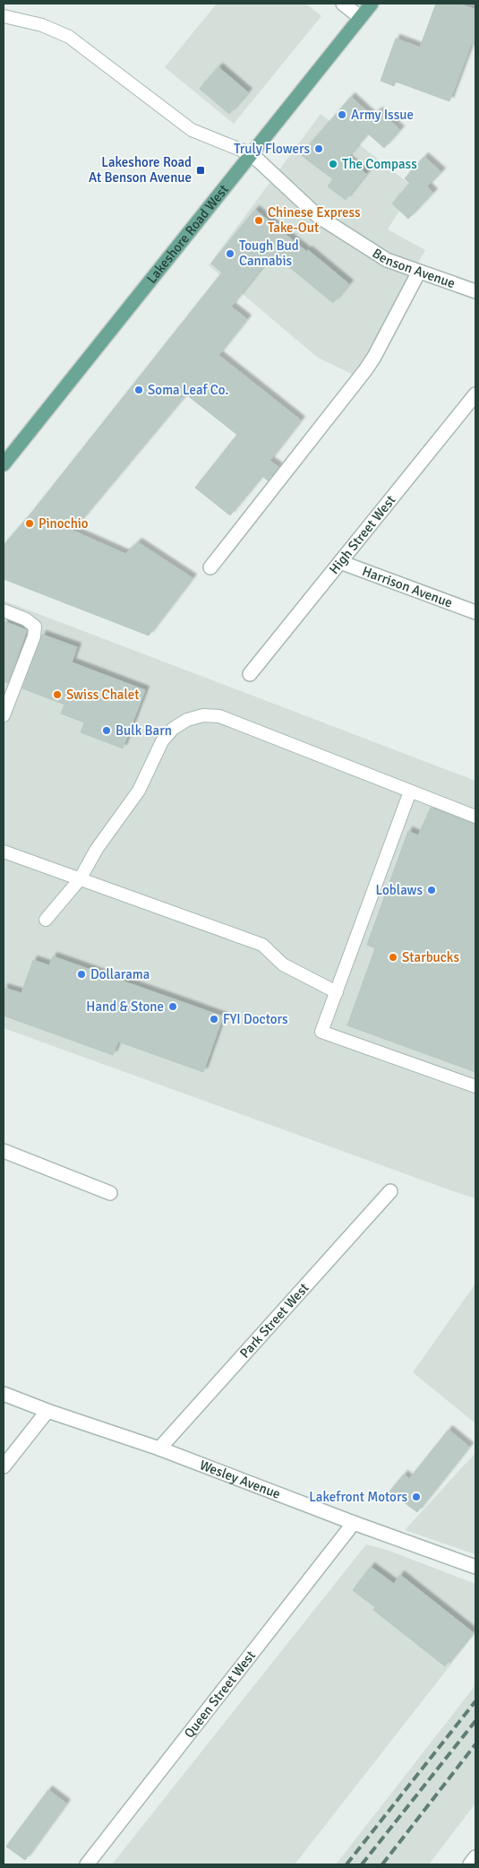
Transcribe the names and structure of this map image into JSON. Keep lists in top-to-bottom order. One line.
{"streets":{"main road":["Lakeshore Road West"],"street":["Benson Avenue","High Street West","Harrison Avenue","Park Street West","Wesley Avenue","Queen Street West"]},"crossings":[["Lakeshore Road West","Benson Avenue"],["High Street West","Harrison Avenue"],["Park Street West","Wesley Avenue"],["Wesley Avenue","Queen Street West"]],"places":{"other":["Army Issue","Truly Flowers","The Compass","Chinese Express Take-Out","Tough Bud Cannabis","Soma Leaf Co.","Pinochio","Swiss Chalet","Bulk Barn","Loblaws","Starbucks","Dollarama","Hand & Stone","FYI Doctors","Lakefront Motors"],"transit":["Lakeshore Road At Benson Avenue"]}}
